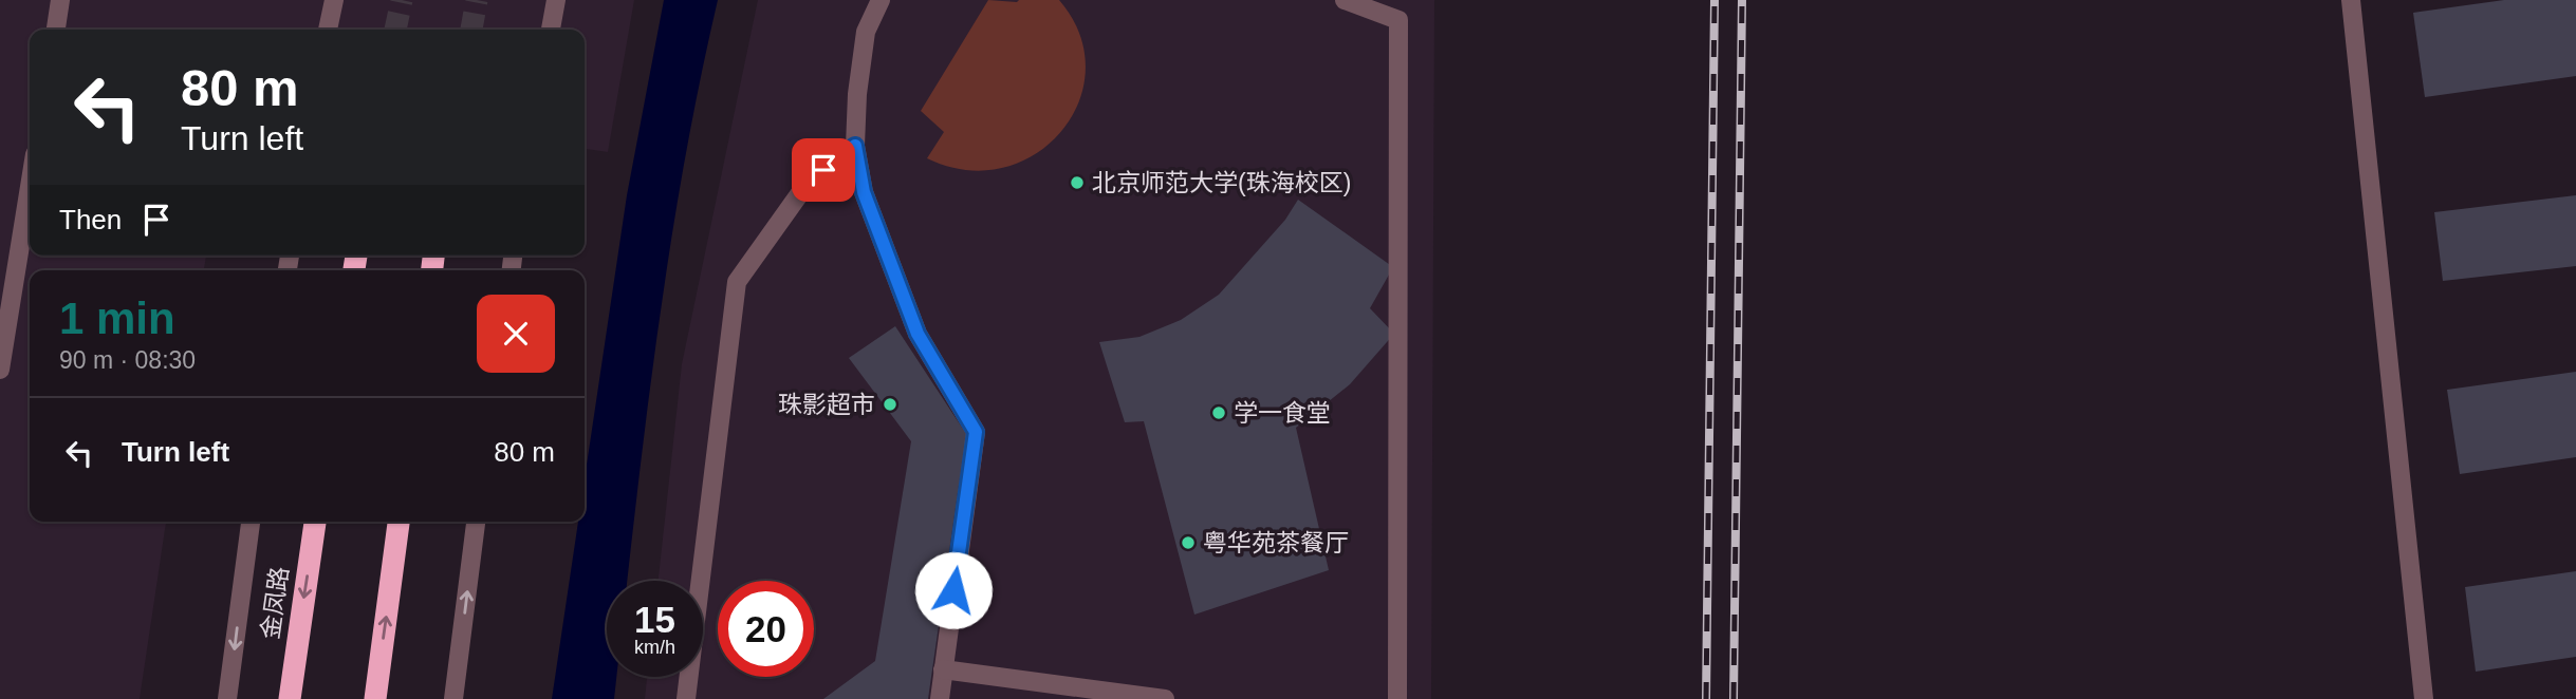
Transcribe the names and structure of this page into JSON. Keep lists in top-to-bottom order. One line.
{"streets":{"highway":["金凤路"]},"places":["北京师范大学(珠海校区)","珠影超市","学一食堂","粤华苑茶餐厅"],"page":{"turn":["80 m","Turn left"],"then":"Then","heading":["1 min","90 m · 08:30"],"list":[{"name":"Turn left","value":"80 m"}],"speed":"15 km/h","limit":"20"}}
